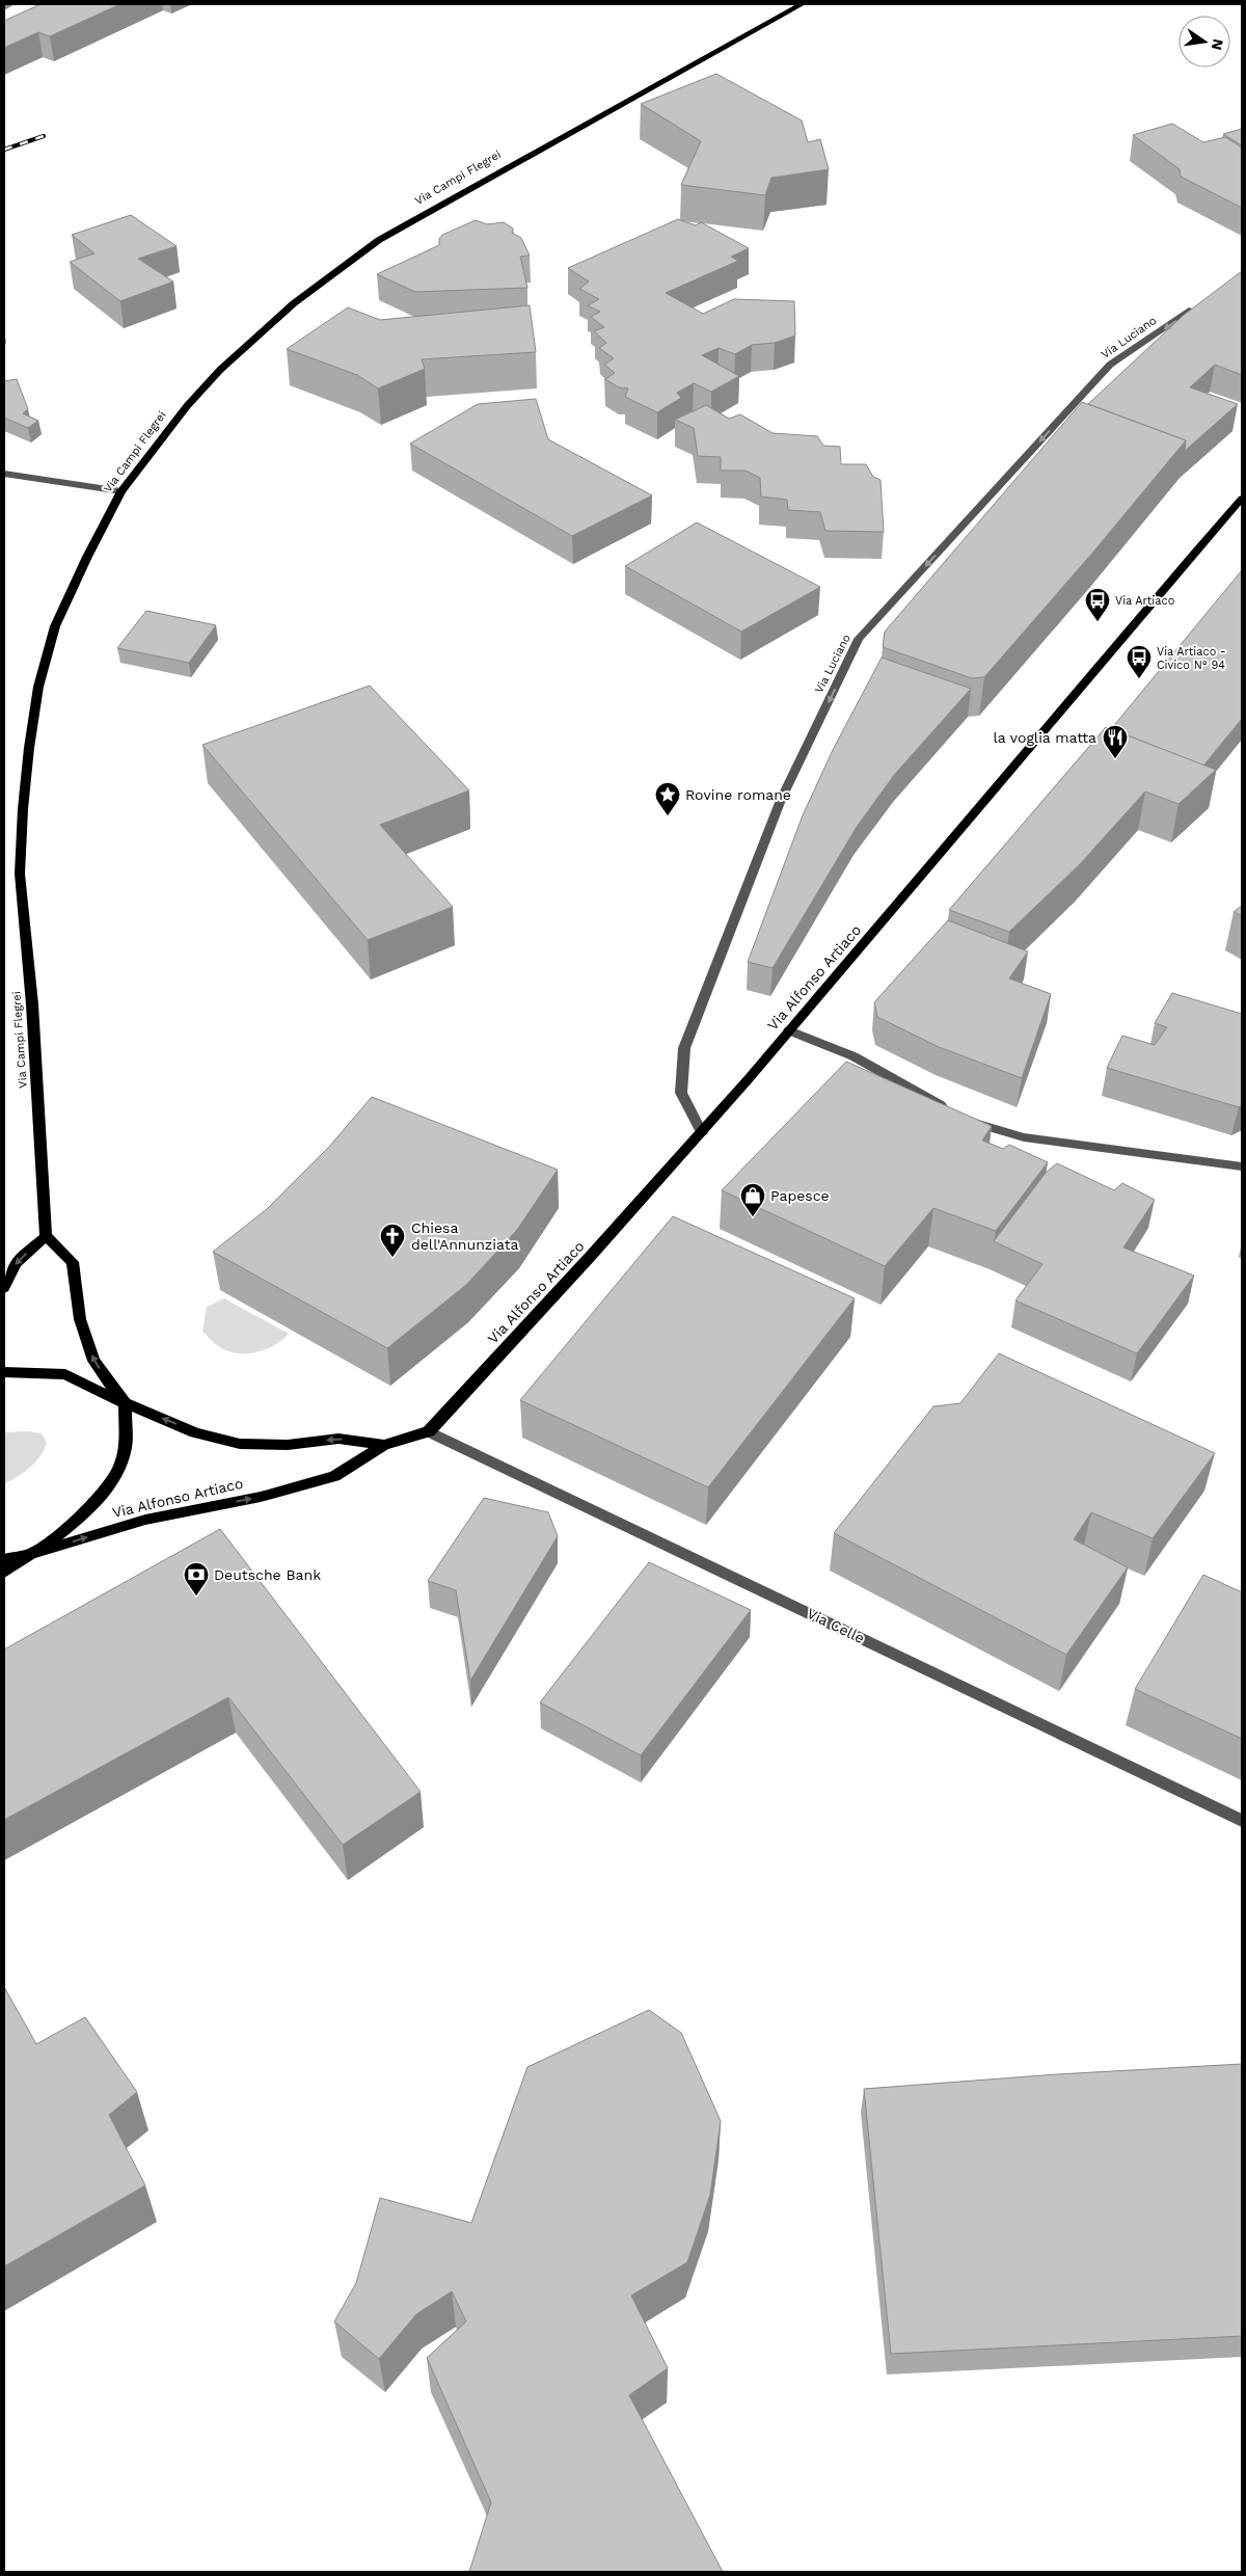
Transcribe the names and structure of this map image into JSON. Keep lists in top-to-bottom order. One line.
{"streets":{"main road":["Via Campi Flegrei","Via Alfonso Artiaco"],"street":["Via Luciano","Via Celle"]},"crossings":[["Via Luciano","Via Alfonso Artiaco"],["Via Alfonso Artiaco","Via Celle"]],"one_way":["Via Luciano"],"places":{"bus stop":["Via Artiaco","Via Artiaco - Civico N° 94"],"restaurant":["la voglia matta"],"place":["Rovine romane"],"shop":["Papesce"],"church":["Chiesa dell'Annunziata"],"bank":["Deutsche Bank"]},"north":"right"}
